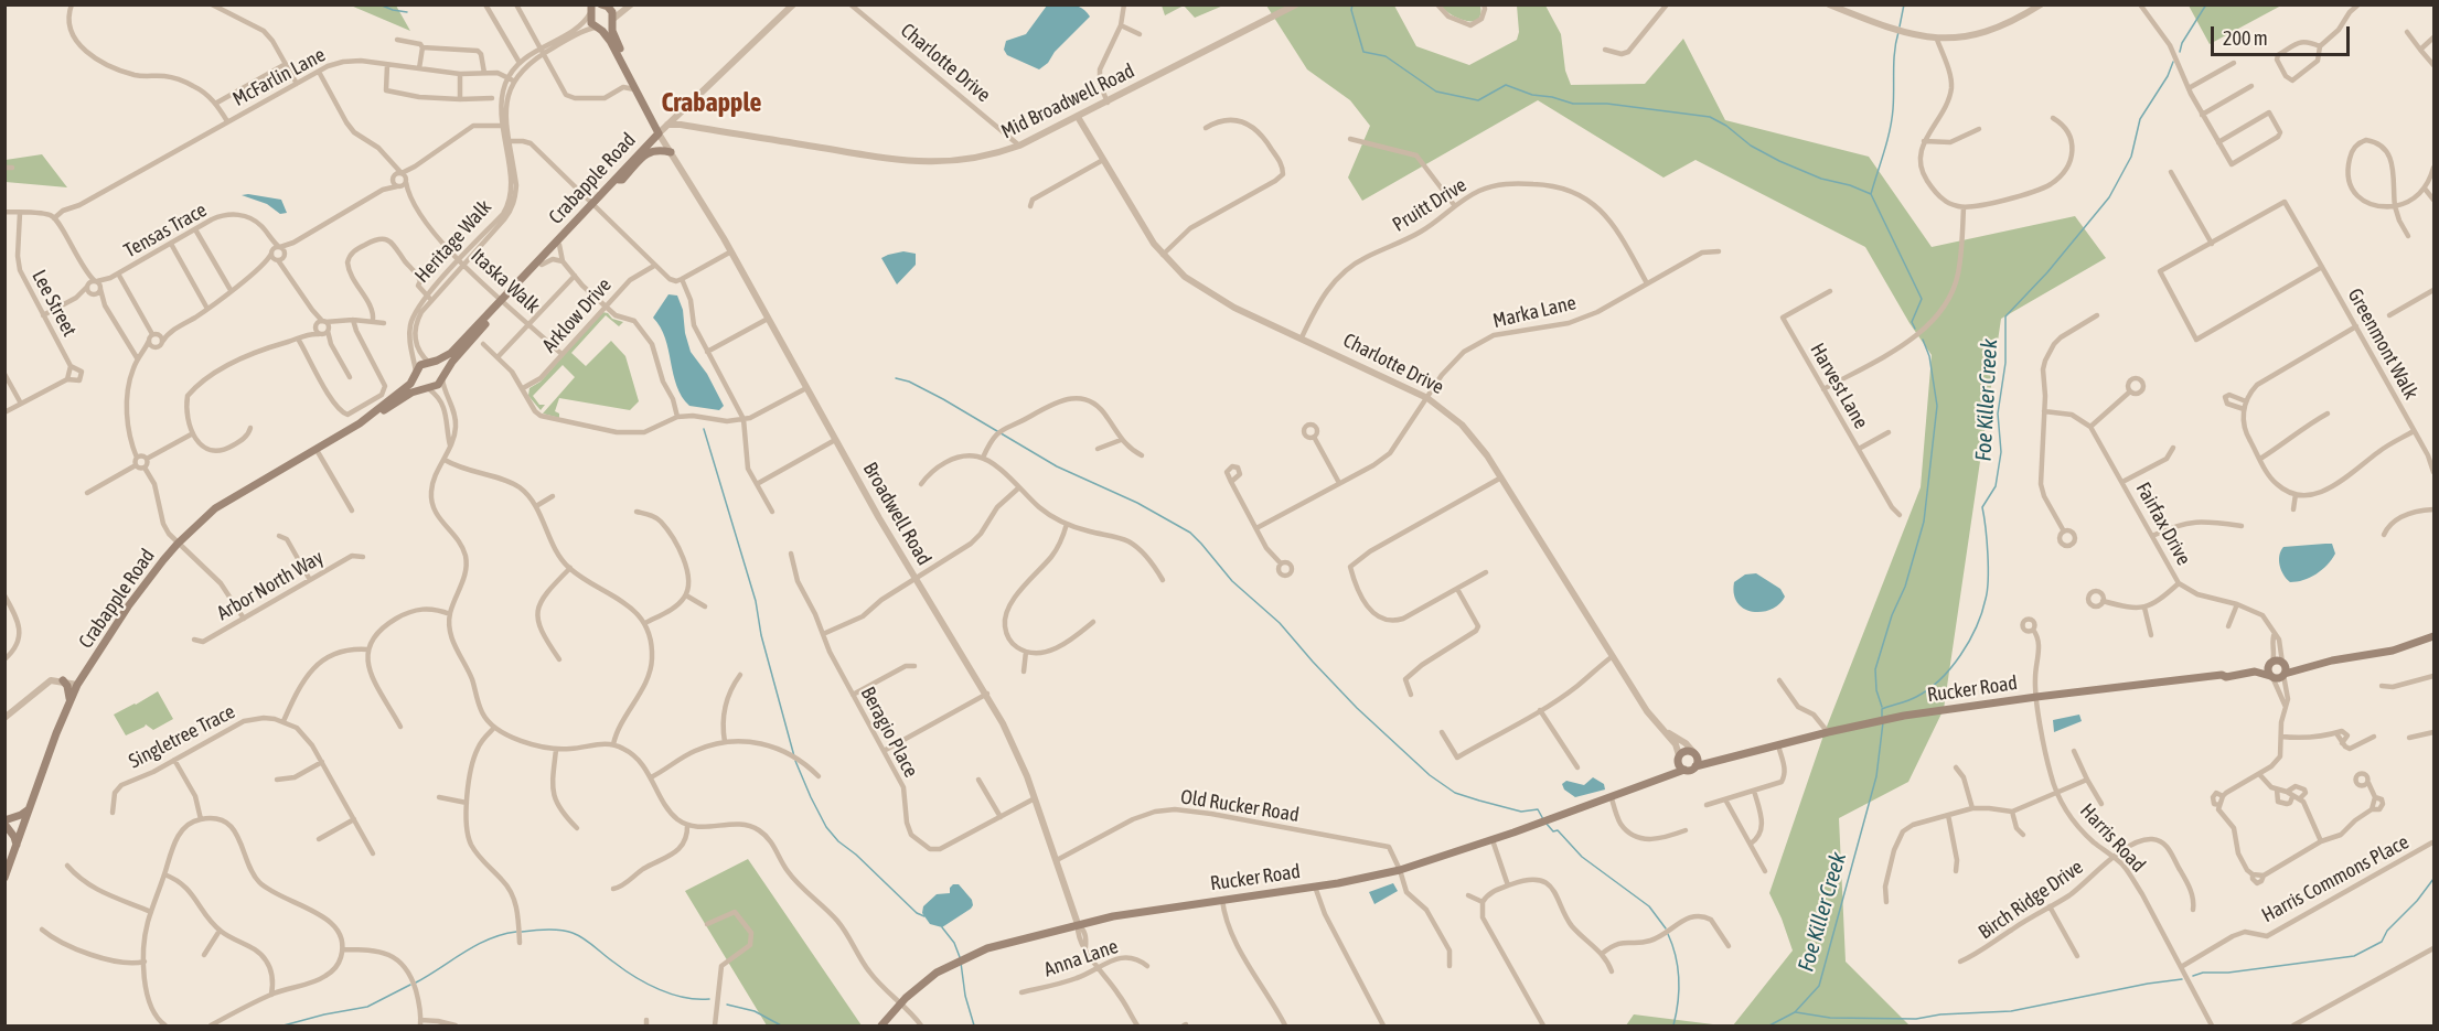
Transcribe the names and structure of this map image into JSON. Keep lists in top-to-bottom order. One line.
{"streets":{"main road":["Crabapple Road","Rucker Road"],"street":["Charlotte Drive","McFarlin Lane","Mid Broadwell Road","Pruitt Drive","Tensas Trace","Heritage Walk","Itaska Walk","Lee Street","Marka Lane","Arklow Drive","Greenmont Walk","Harvest Lane","Broadwell Road","Fairfax Drive","Arbor North Way","Beragio Place","Singletree Trace","Old Rucker Road","Harris Road","Harris Commons Place","Birch Ridge Drive","Anna Lane"]},"crossings":[["Charlotte Drive","Mid Broadwell Road"],["Charlotte Drive","Pruitt Drive"],["Charlotte Drive","Marka Lane"],["Charlotte Drive","Rucker Road"],["McFarlin Lane","Heritage Walk"],["Crabapple Road","Heritage Walk"],["Crabapple Road","Itaska Walk"],["Crabapple Road","Broadwell Road"],["Pruitt Drive","Marka Lane"],["Heritage Walk","Itaska Walk"],["Itaska Walk","Arklow Drive"],["Broadwell Road","Rucker Road"],["Broadwell Road","Beragio Place"],["Broadwell Road","Old Rucker Road"],["Rucker Road","Old Rucker Road"],["Rucker Road","Harris Road"],["Harris Road","Harris Commons Place"],["Harris Road","Birch Ridge Drive"]],"districts":["Crabapple"],"water":["Foe Killer Creek"],"scale_bar":"200 m"}
